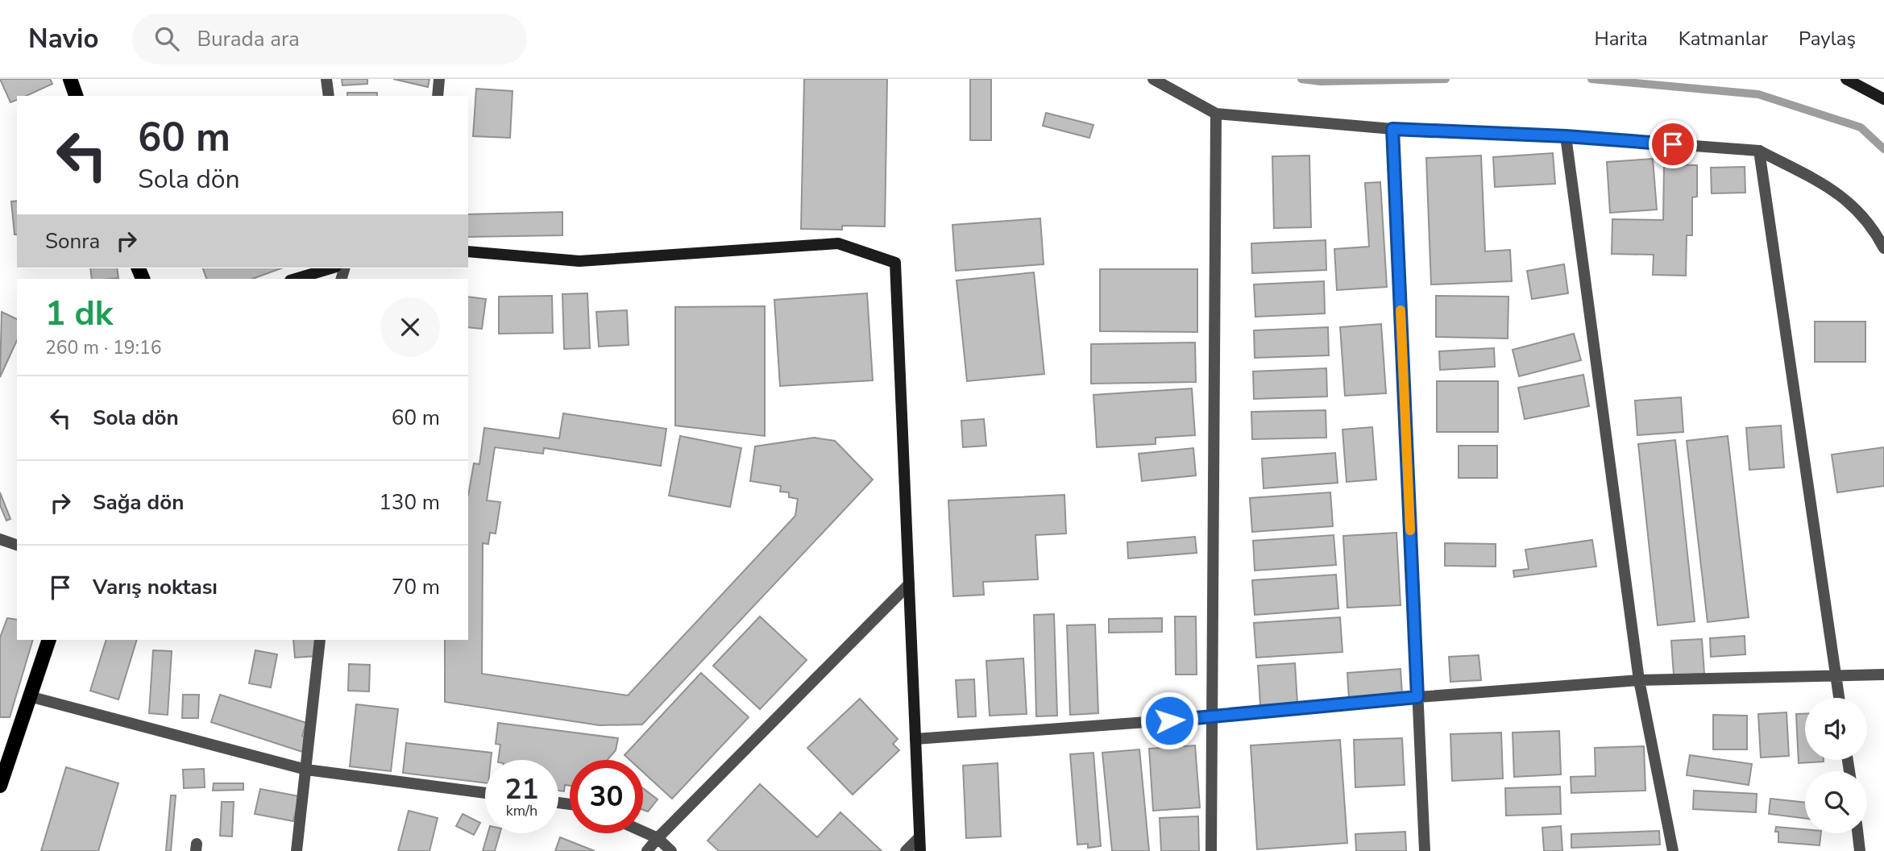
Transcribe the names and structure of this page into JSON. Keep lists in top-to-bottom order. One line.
{"page":{"header":"Navio","search":"Burada ara","nav":["Harita","Katmanlar","Paylaş"],"turn":["60 m","Sola dön"],"then":"Sonra","heading":["1 dk","260 m · 19:16"],"list":[{"name":"Sola dön","value":"60 m"},{"name":"Sağa dön","value":"130 m"},{"name":"Varış noktası","value":"70 m"}],"speed":"21 km/h","limit":"30"}}
